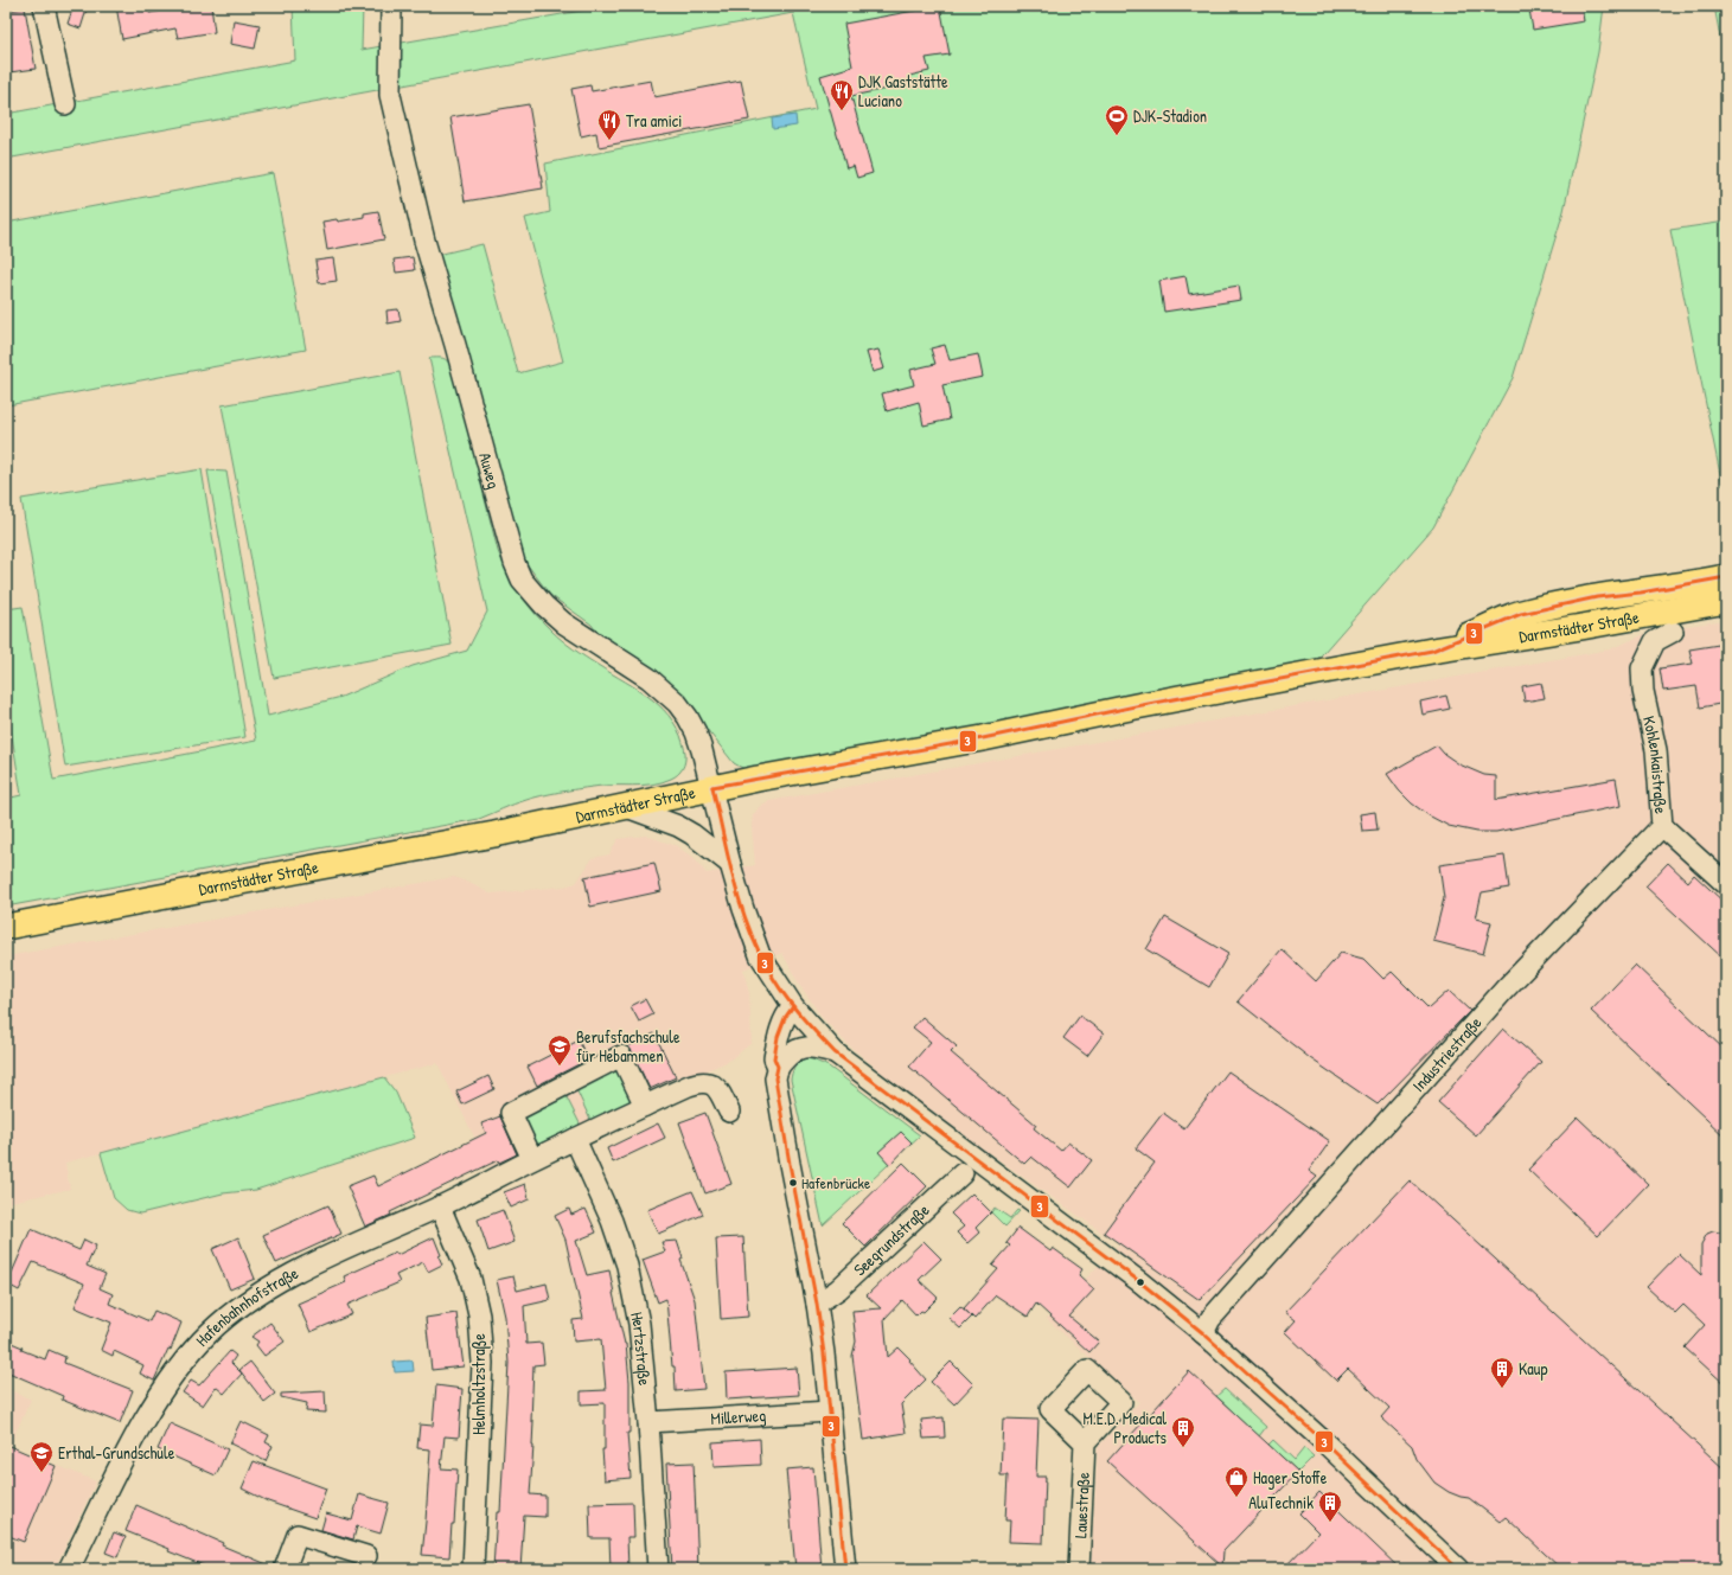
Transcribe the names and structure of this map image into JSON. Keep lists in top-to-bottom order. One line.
{"streets":{"main road":["Darmstädter Straße"],"street":["Auweg","Kohlenkaistraße","Industriestraße","Seegrundstraße","Hafenbahnhofstraße","Hertzstraße","Helmholtzstraße","Millerweg","Lauestraße"]},"crossings":[["Auweg","Darmstädter Straße"],["Auweg","Industriestraße"],["Kohlenkaistraße","Industriestraße"],["Hafenbahnhofstraße","Hertzstraße"],["Hafenbahnhofstraße","Helmholtzstraße"],["Hertzstraße","Millerweg"]],"places":{"restaurant":["DJK Gaststätte Luciano","Tra amici"],"sports":["DJK-Stadion"],"school or university":["Berufsfachschule für Hebammen","Erthal-Grundschule"],"other":["Hafenbrücke"],"building":["Kaup","M.E.D. Medical Products","AluTechnik"],"shop":["Hager Stoffe"]},"lines":["transit line 3"]}
